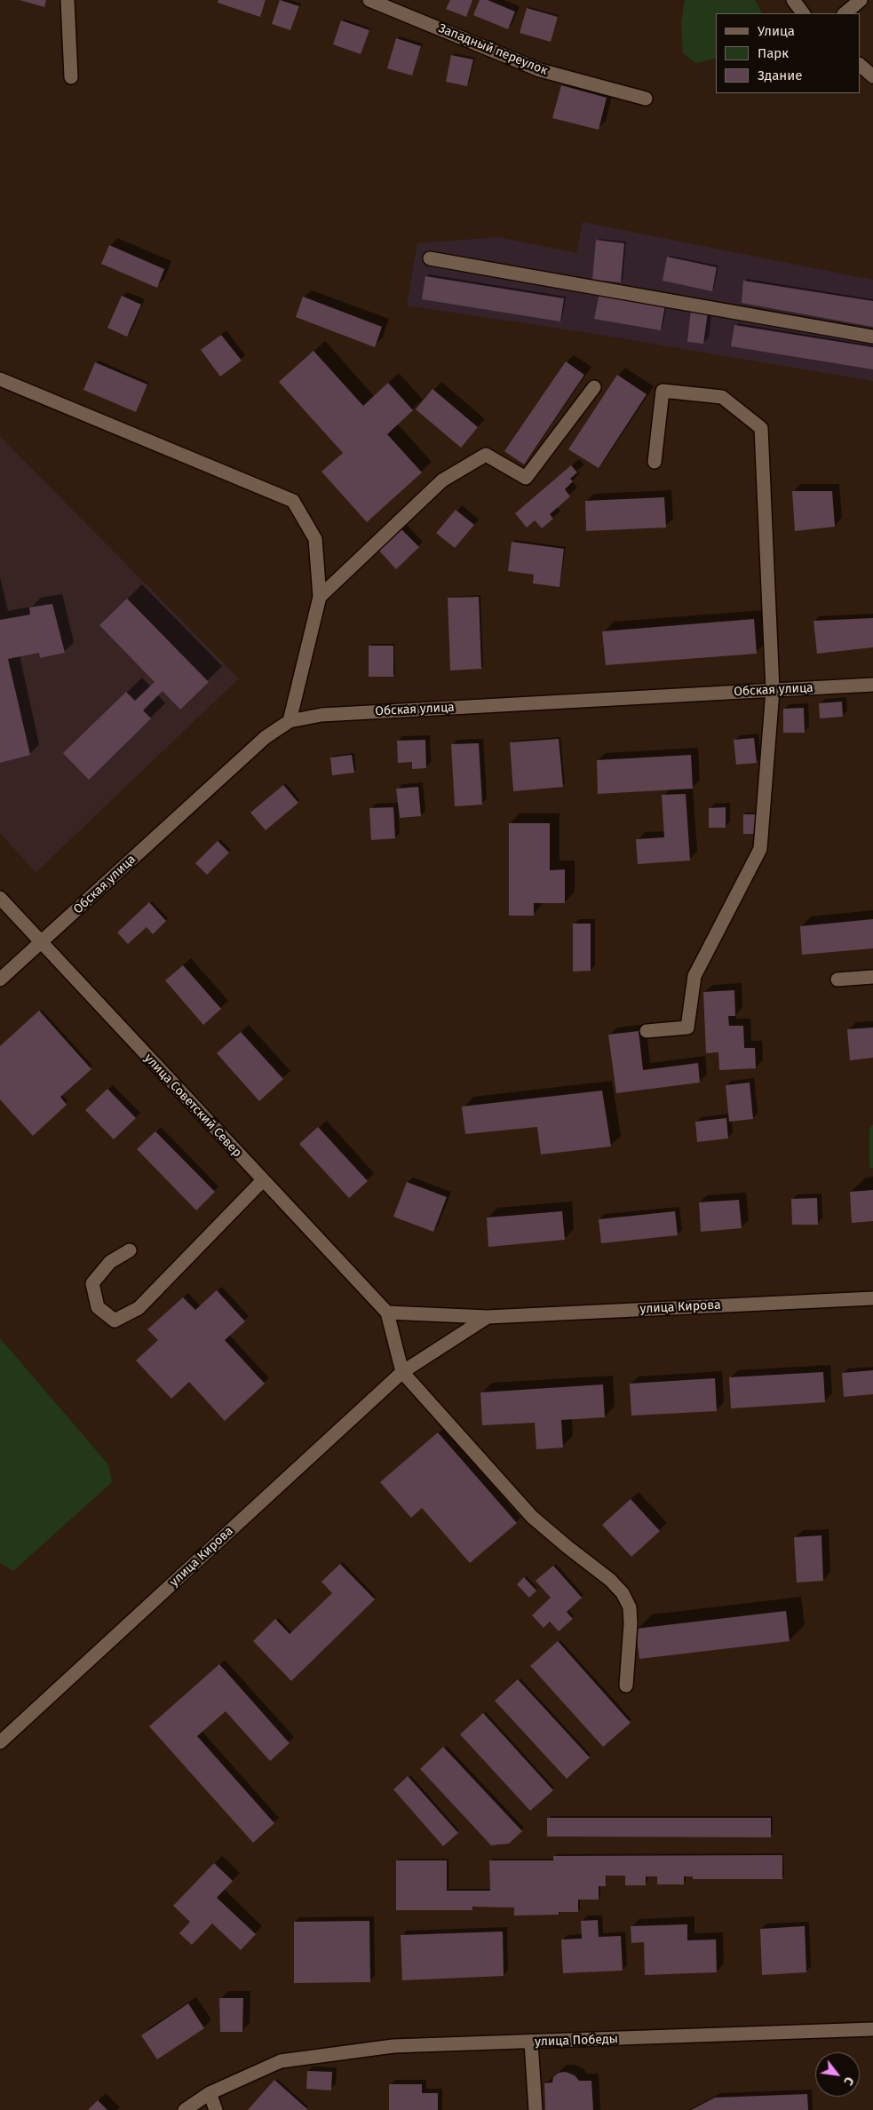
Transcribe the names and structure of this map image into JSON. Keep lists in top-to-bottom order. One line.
{"streets":{"street":["Западный переулок","Обская улица","улица Советский Север","улица Кирова","улица Победы"]},"crossings":[["Обская улица","улица Советский Север"],["улица Советский Север","улица Кирова"]],"legend":["Улица","Парк","Здание"],"north":"bottom right"}
